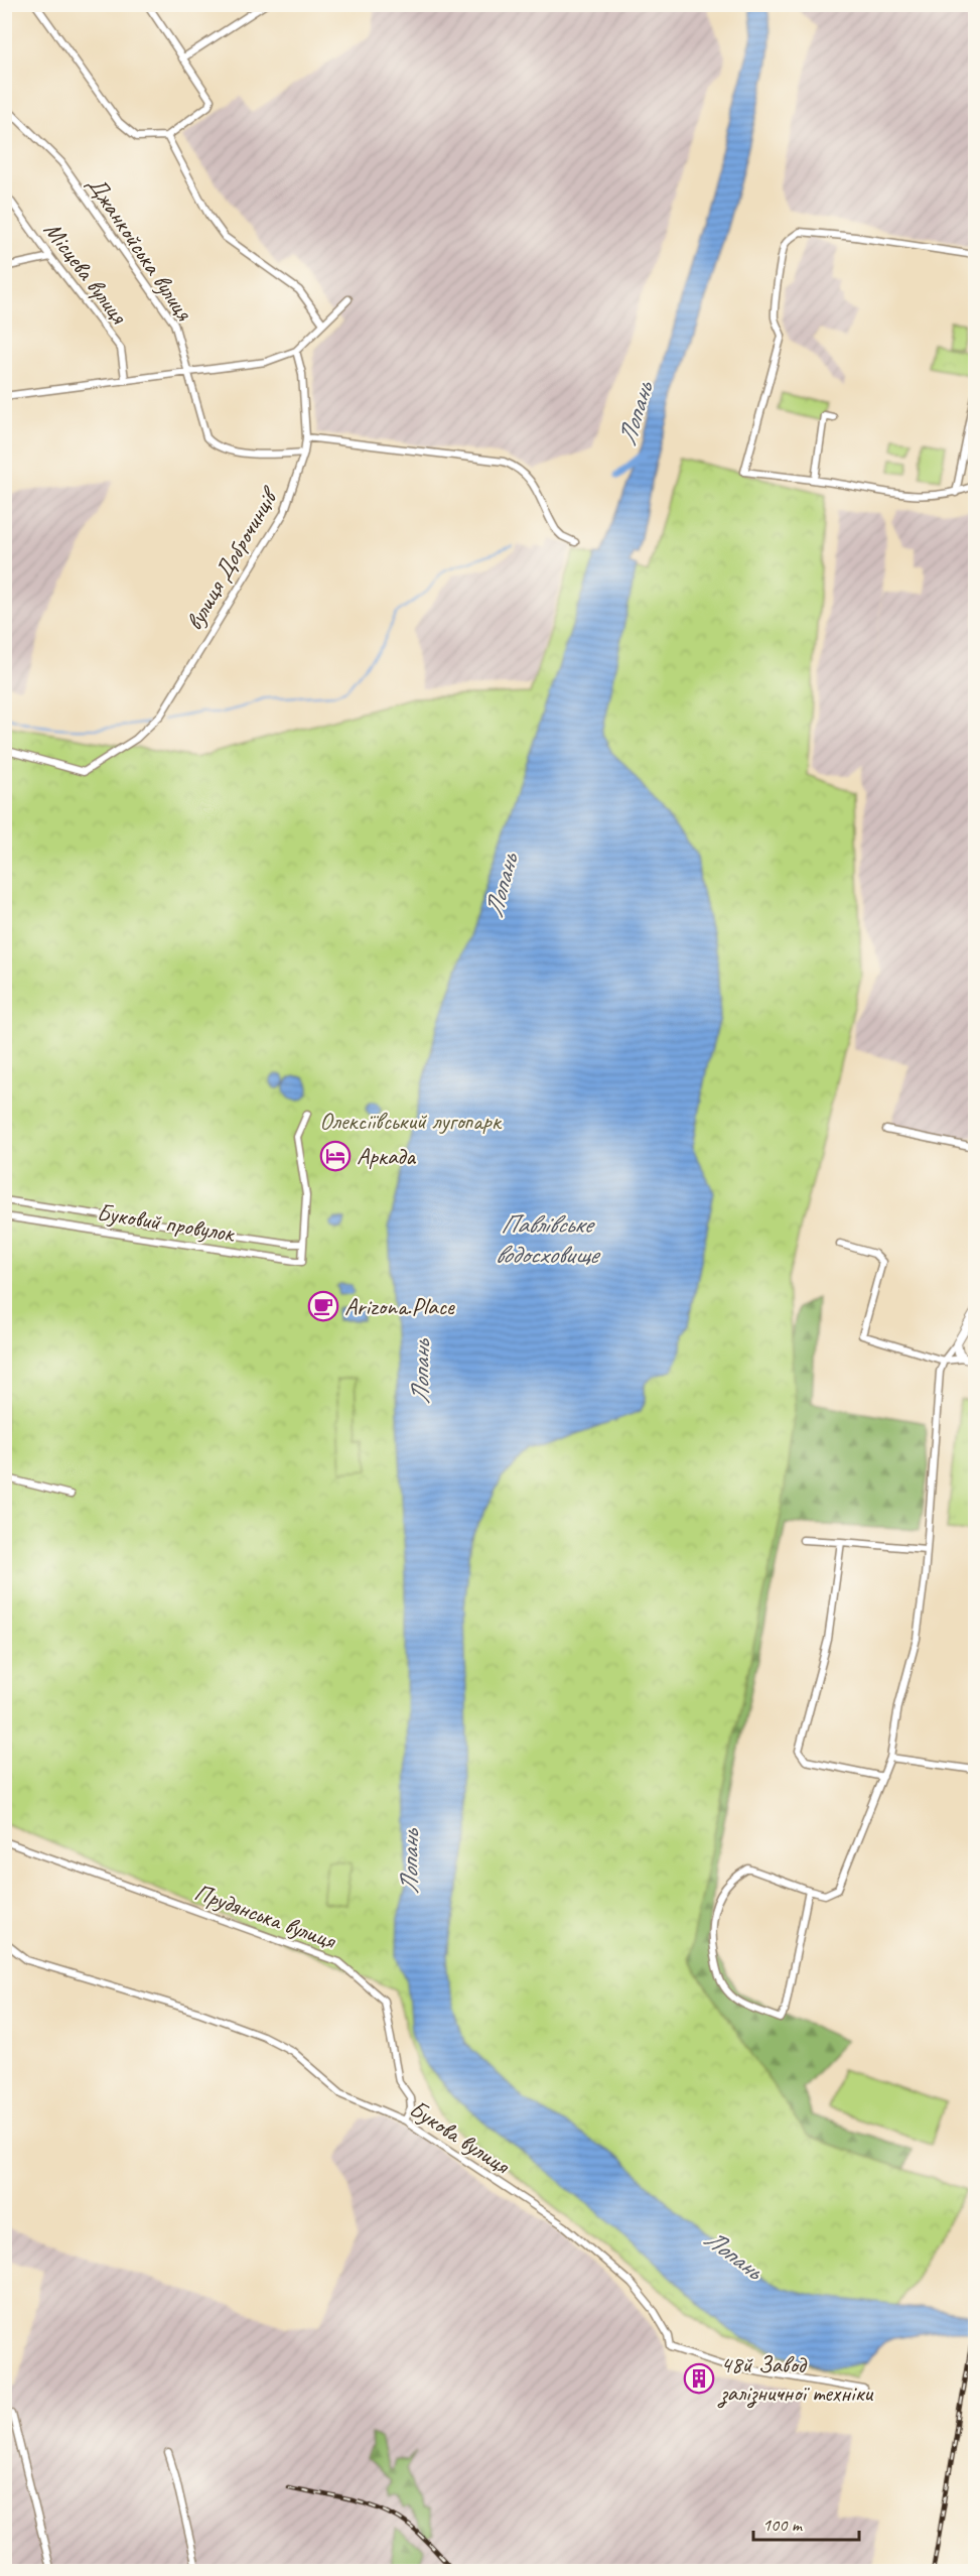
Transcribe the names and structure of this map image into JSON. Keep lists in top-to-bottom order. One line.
{"streets":{"street":["Джанкойська вулиця","Місцева вулиця","вулиця Доброчинців","Буковий провулок","Прудянська вулиця","Букова вулиця"]},"crossings":[["Джанкойська вулиця","вулиця Доброчинців"],["Прудянська вулиця","Букова вулиця"]],"water":["Лопань","Павлівське водосховище"],"parks":["Олексіївський лугопарк"],"places":{"hotel":["Аркада"],"cafe":["Arizona.Place"],"building":["48й Завод залізничної техніки"]},"scale_bar":"100 m"}
